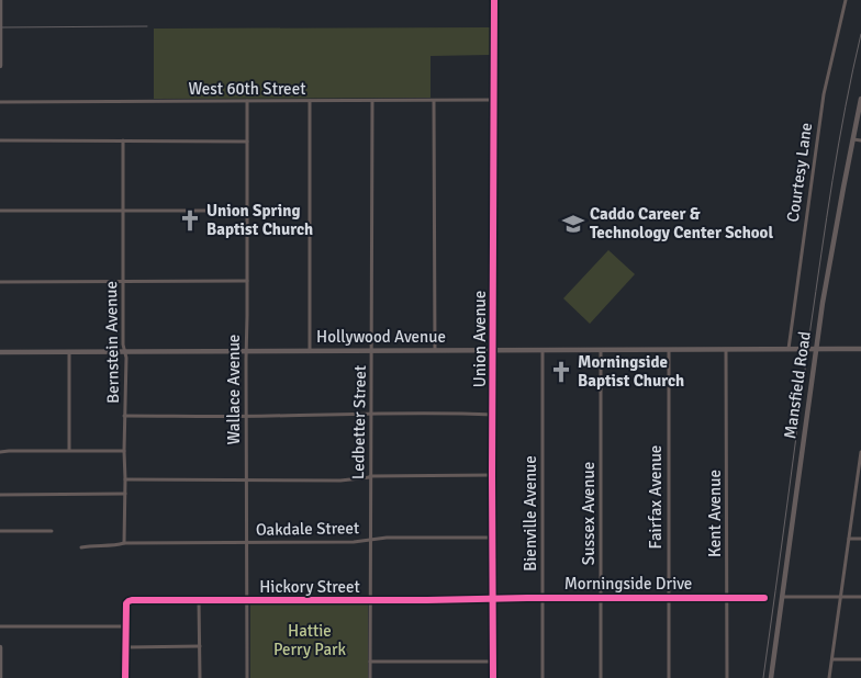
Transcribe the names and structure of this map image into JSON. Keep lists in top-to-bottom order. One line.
{"streets":{"main road":["Hollywood Avenue","Mansfield Road"],"street":["West 60th Street","Courtesy Lane","Union Avenue","Bernstein Avenue","Wallace Avenue","Ledbetter Street","Fairfax Avenue","Bienville Avenue","Sussex Avenue","Kent Avenue","Oakdale Street","Morningside Drive","Hickory Street"]},"crossings":[["West 60th Street","Union Avenue"],["West 60th Street","Wallace Avenue"],["West 60th Street","Ledbetter Street"],["Courtesy Lane","Hollywood Avenue"],["Hollywood Avenue","Union Avenue"],["Hollywood Avenue","Bernstein Avenue"],["Hollywood Avenue","Mansfield Road"],["Hollywood Avenue","Wallace Avenue"],["Hollywood Avenue","Ledbetter Street"],["Hollywood Avenue","Fairfax Avenue"],["Hollywood Avenue","Bienville Avenue"],["Hollywood Avenue","Sussex Avenue"],["Hollywood Avenue","Kent Avenue"],["Union Avenue","Oakdale Street"],["Union Avenue","Morningside Drive"],["Union Avenue","Hickory Street"],["Bernstein Avenue","Oakdale Street"],["Wallace Avenue","Oakdale Street"],["Wallace Avenue","Hickory Street"],["Ledbetter Street","Oakdale Street"],["Ledbetter Street","Hickory Street"],["Fairfax Avenue","Morningside Drive"],["Bienville Avenue","Morningside Drive"],["Sussex Avenue","Morningside Drive"],["Kent Avenue","Morningside Drive"],["Morningside Drive","Hickory Street"]],"parks":["Hattie Perry Park"],"places":{"church":["Union Spring Baptist Church","Morningside Baptist Church"],"school or university":["Caddo Career & Technology Center School"]}}
